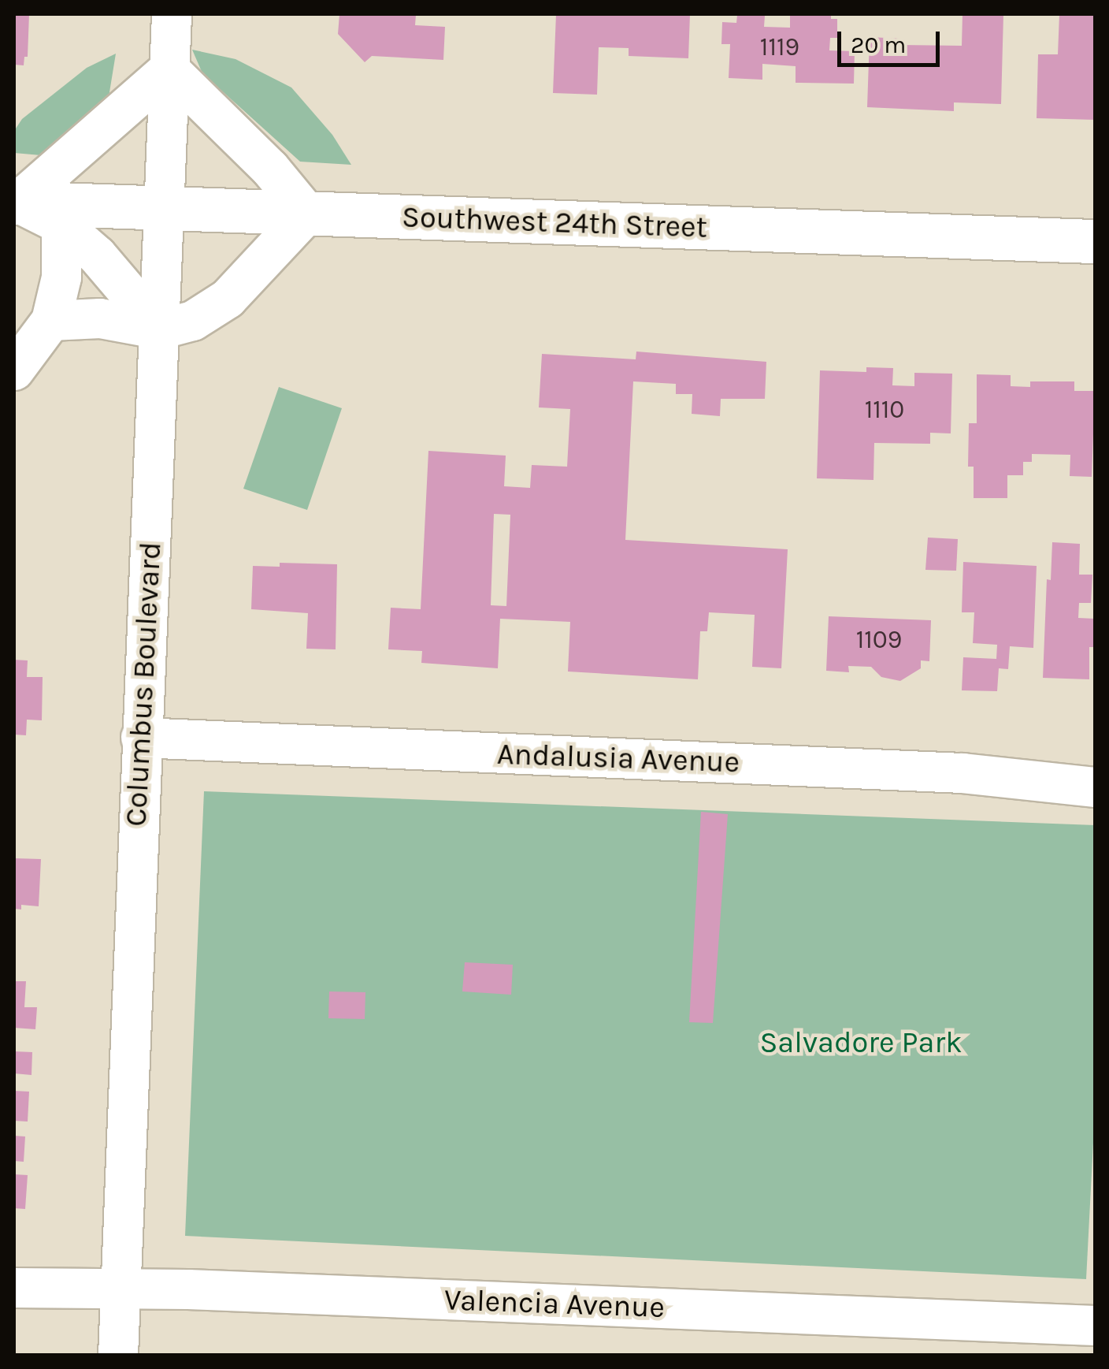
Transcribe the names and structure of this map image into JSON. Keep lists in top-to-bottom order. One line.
{"streets":{"street":["Southwest 24th Street","Columbus Boulevard","Andalusia Avenue","Valencia Avenue"]},"crossings":[["Southwest 24th Street","Columbus Boulevard"],["Columbus Boulevard","Andalusia Avenue"],["Columbus Boulevard","Valencia Avenue"]],"parks":["Salvadore Park"],"house_numbers":["1119","1110","1109"],"scale_bar":"20 m"}
